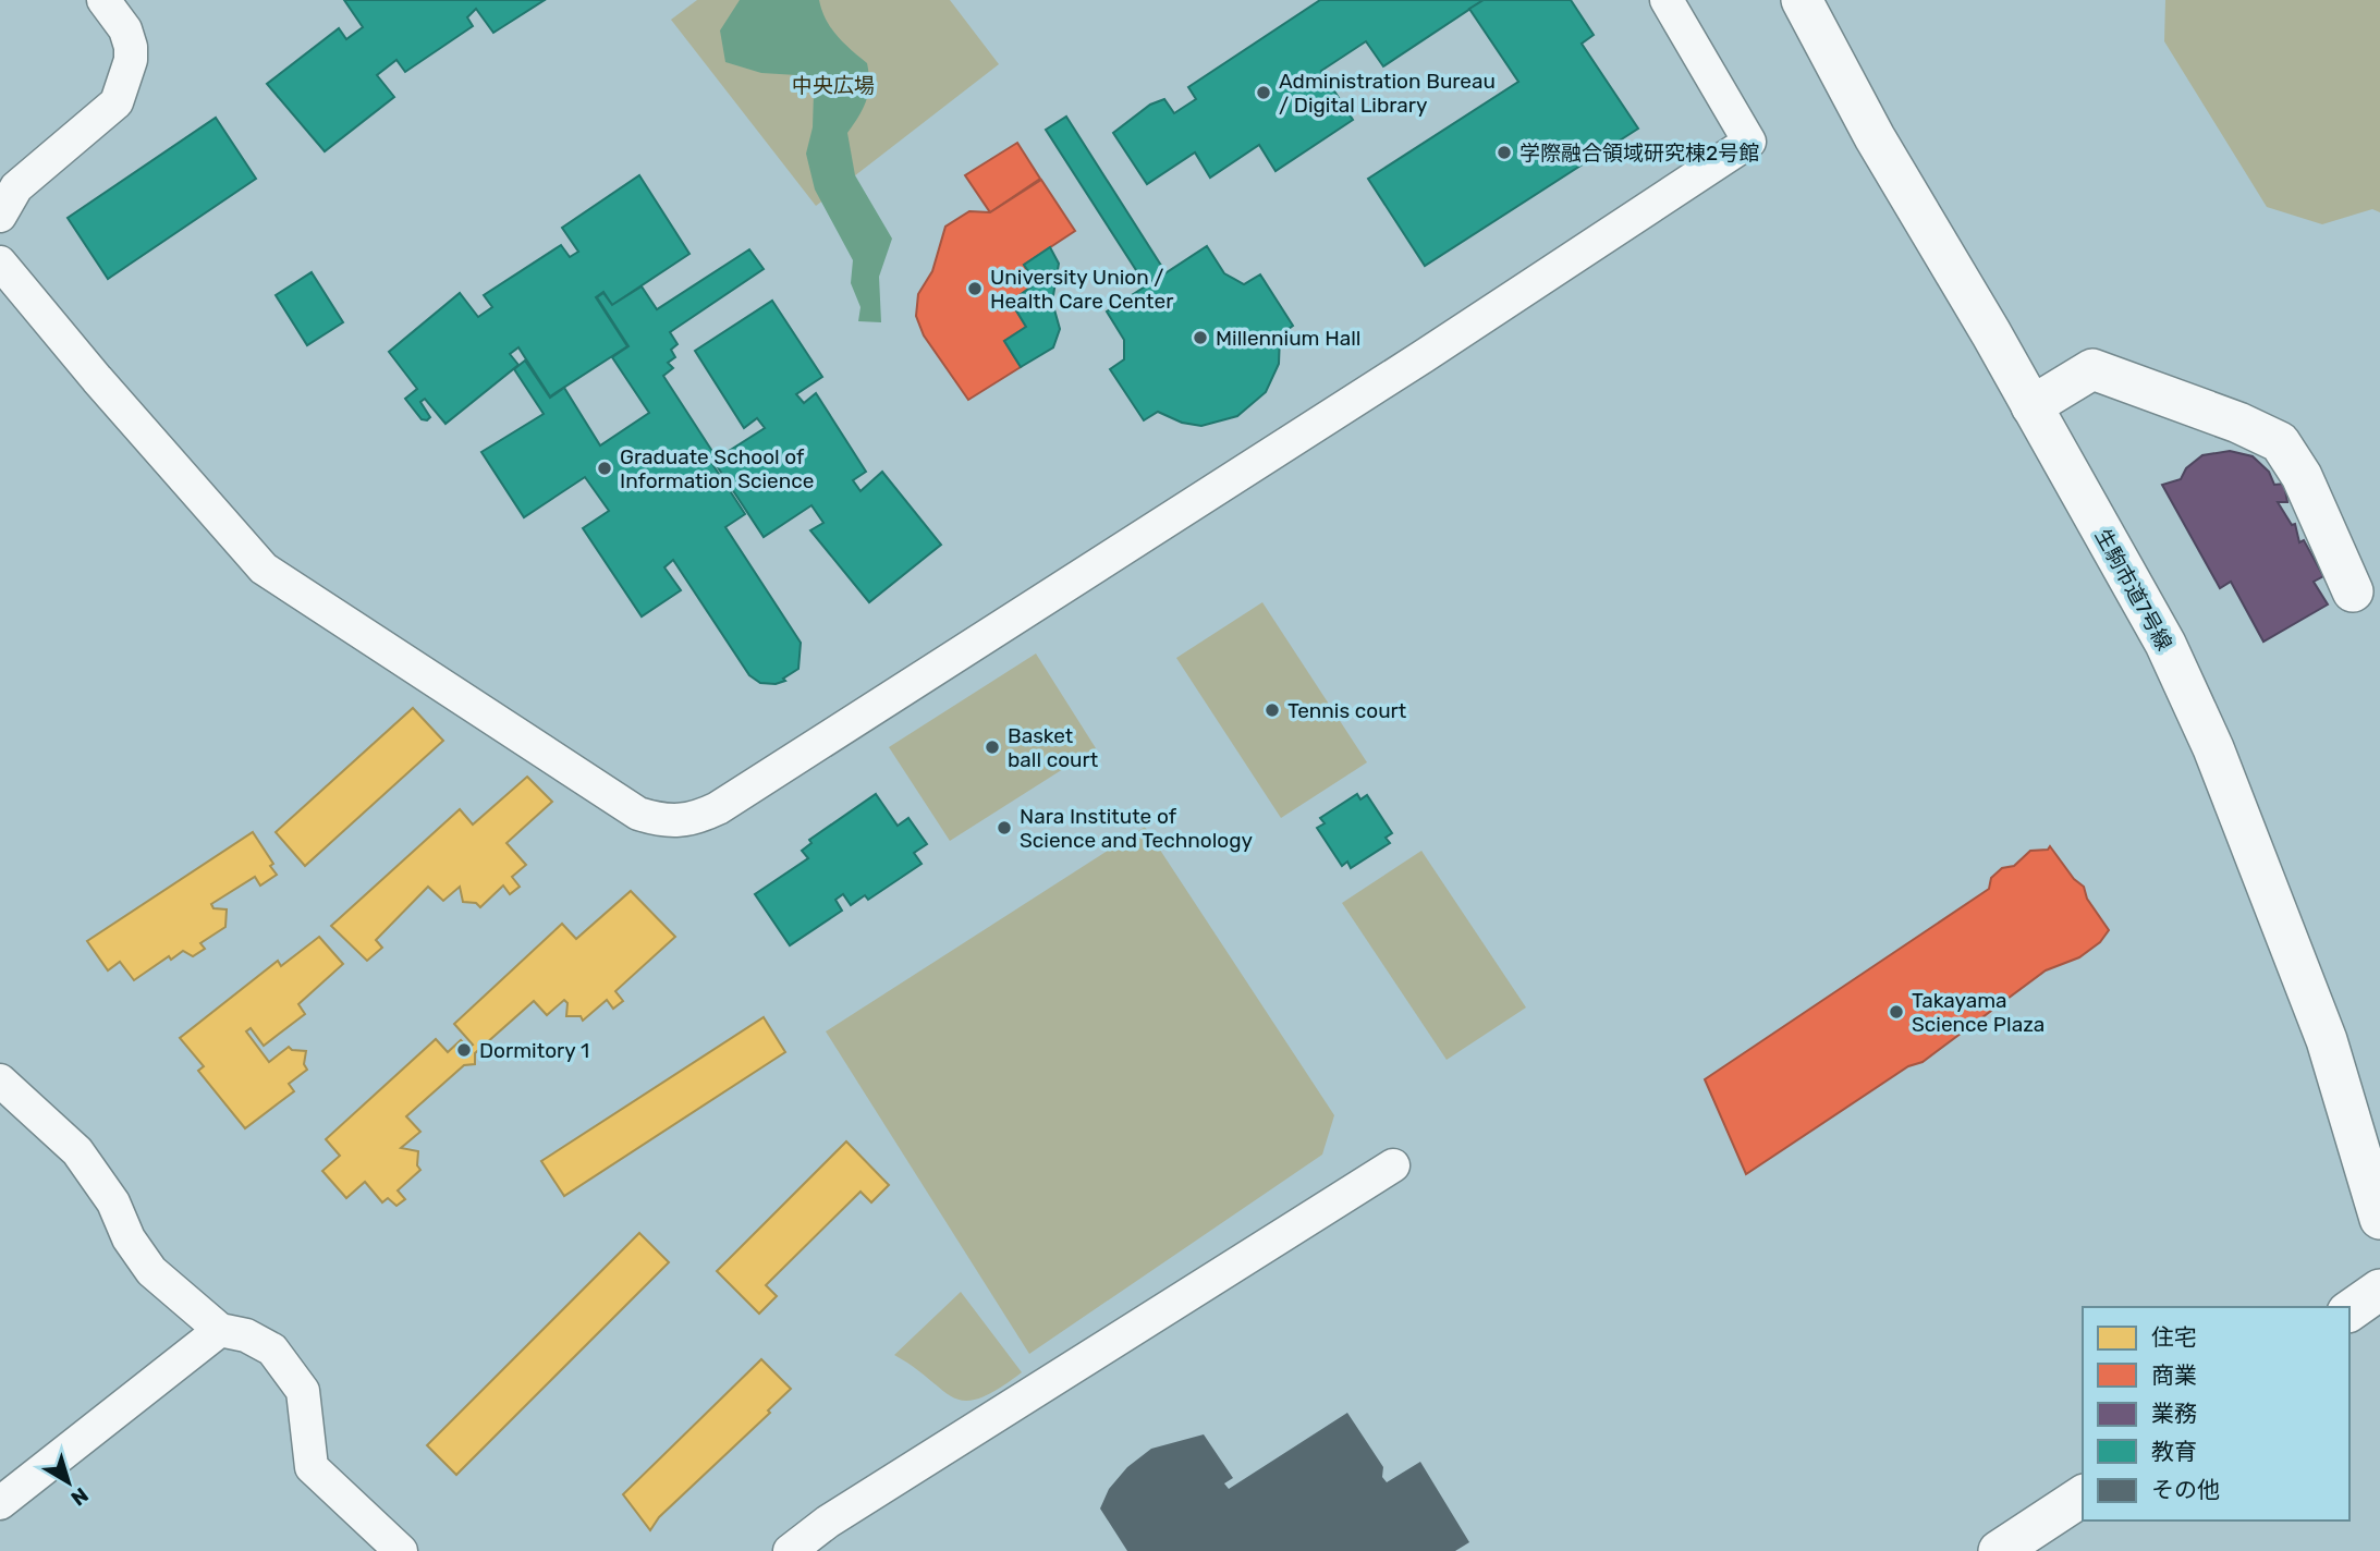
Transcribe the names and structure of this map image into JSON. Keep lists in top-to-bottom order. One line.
{"streets":{"street":["生駒市道7号線"]},"parks":["中央広場"],"places":["Administration Bureau / Digital Library","学際融合領域研究棟2号館","University Union / Health Care Center","Millennium Hall","Graduate School of Information Science","Tennis court","Basket ball court","Nara Institute of Science and Technology","Takayama Science Plaza","Dormitory 1"],"legend":["住宅","商業","業務","教育","その他"],"north":"bottom right"}
